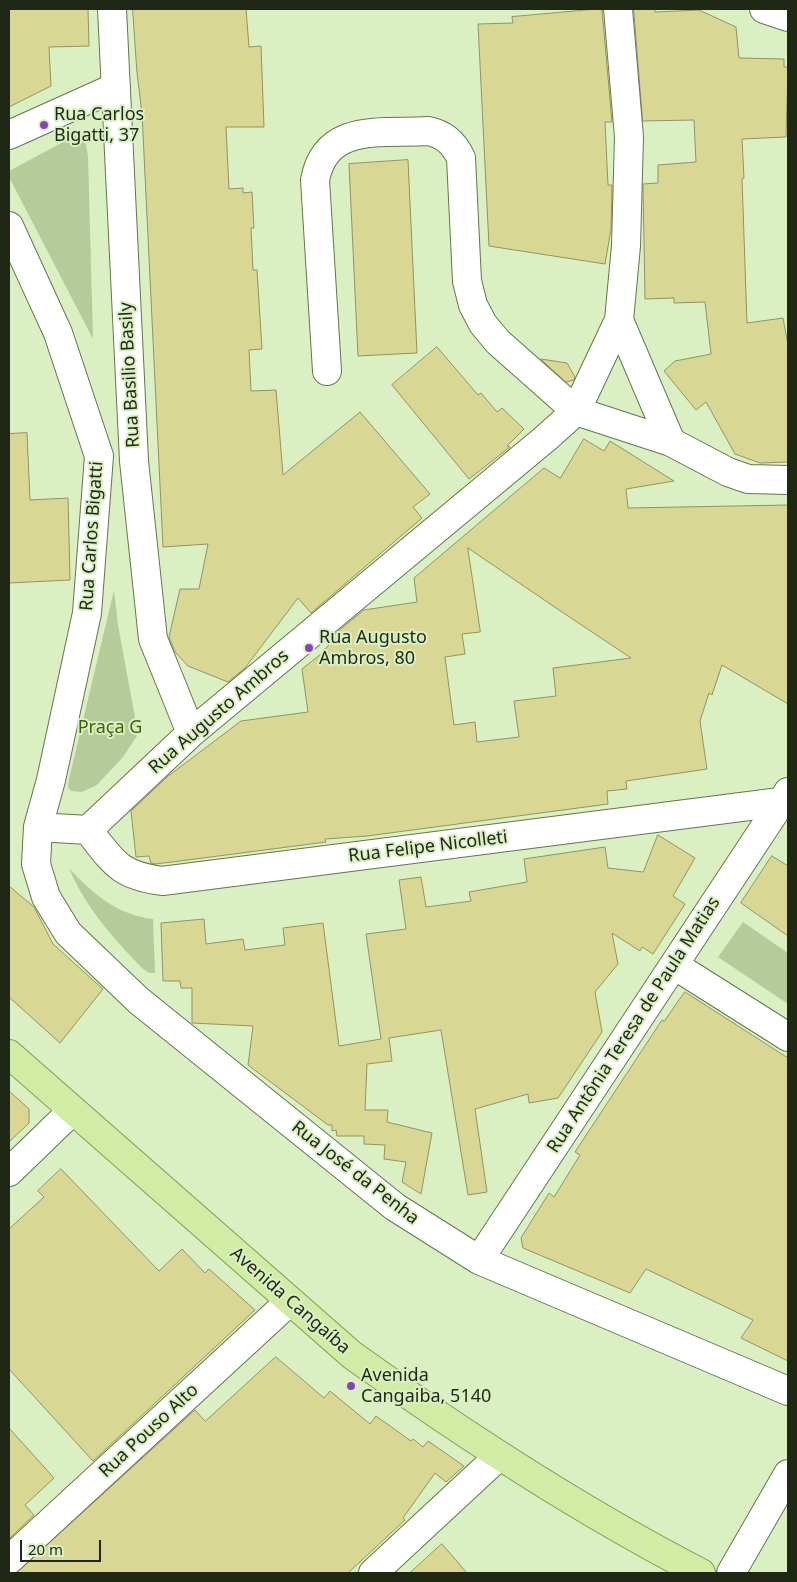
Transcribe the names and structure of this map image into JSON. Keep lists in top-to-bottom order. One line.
{"streets":{"main road":["Avenida Cangaíba"],"street":["Rua Basilio Basily","Rua Carlos Bigatti","Rua Augusto Ambros","Rua Felipe Nicolleti","Rua Antônia Teresa de Paula Matias","Rua José da Penha","Rua Pouso Alto"]},"crossings":[["Rua Basilio Basily","Rua Augusto Ambros"],["Rua Carlos Bigatti","Rua José da Penha"],["Rua Augusto Ambros","Rua Felipe Nicolleti"],["Rua Felipe Nicolleti","Rua Antônia Teresa de Paula Matias"],["Rua Antônia Teresa de Paula Matias","Rua José da Penha"],["Avenida Cangaíba","Rua Pouso Alto"]],"parks":["Praça G"],"places":["Rua Carlos Bigatti, 37","Rua Augusto Ambros, 80","Avenida Cangaiba, 5140"],"scale_bar":"20 m"}
